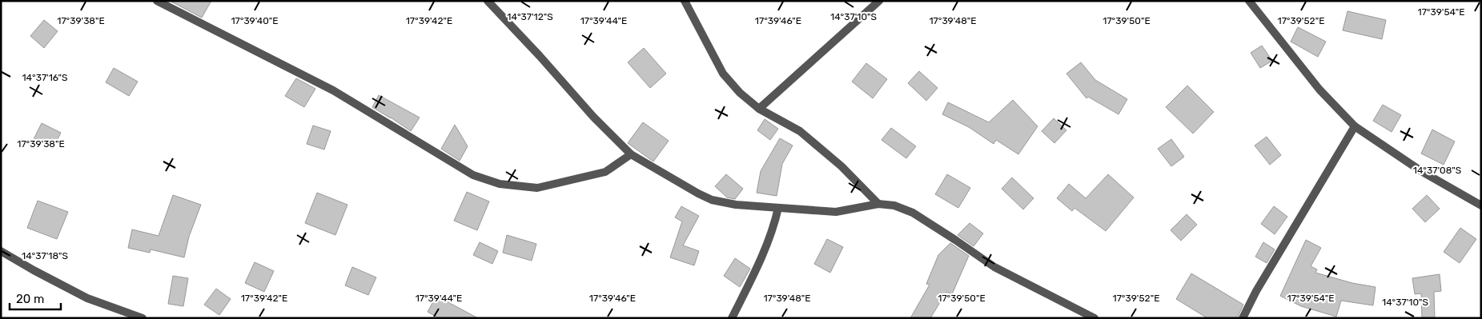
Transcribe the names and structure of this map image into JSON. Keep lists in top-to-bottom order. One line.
{"scale_bar":"20 m","coordinates":["17°39'54\"E","14°37'12\"S","14°37'10\"S","17°39'38\"E","17°39'40\"E","17°39'42\"E","17°39'44\"E","17°39'46\"E","17°39'48\"E","17°39'50\"E","17°39'52\"E","14°37'16\"S","14°37'08\"S","14°37'18\"S"]}
